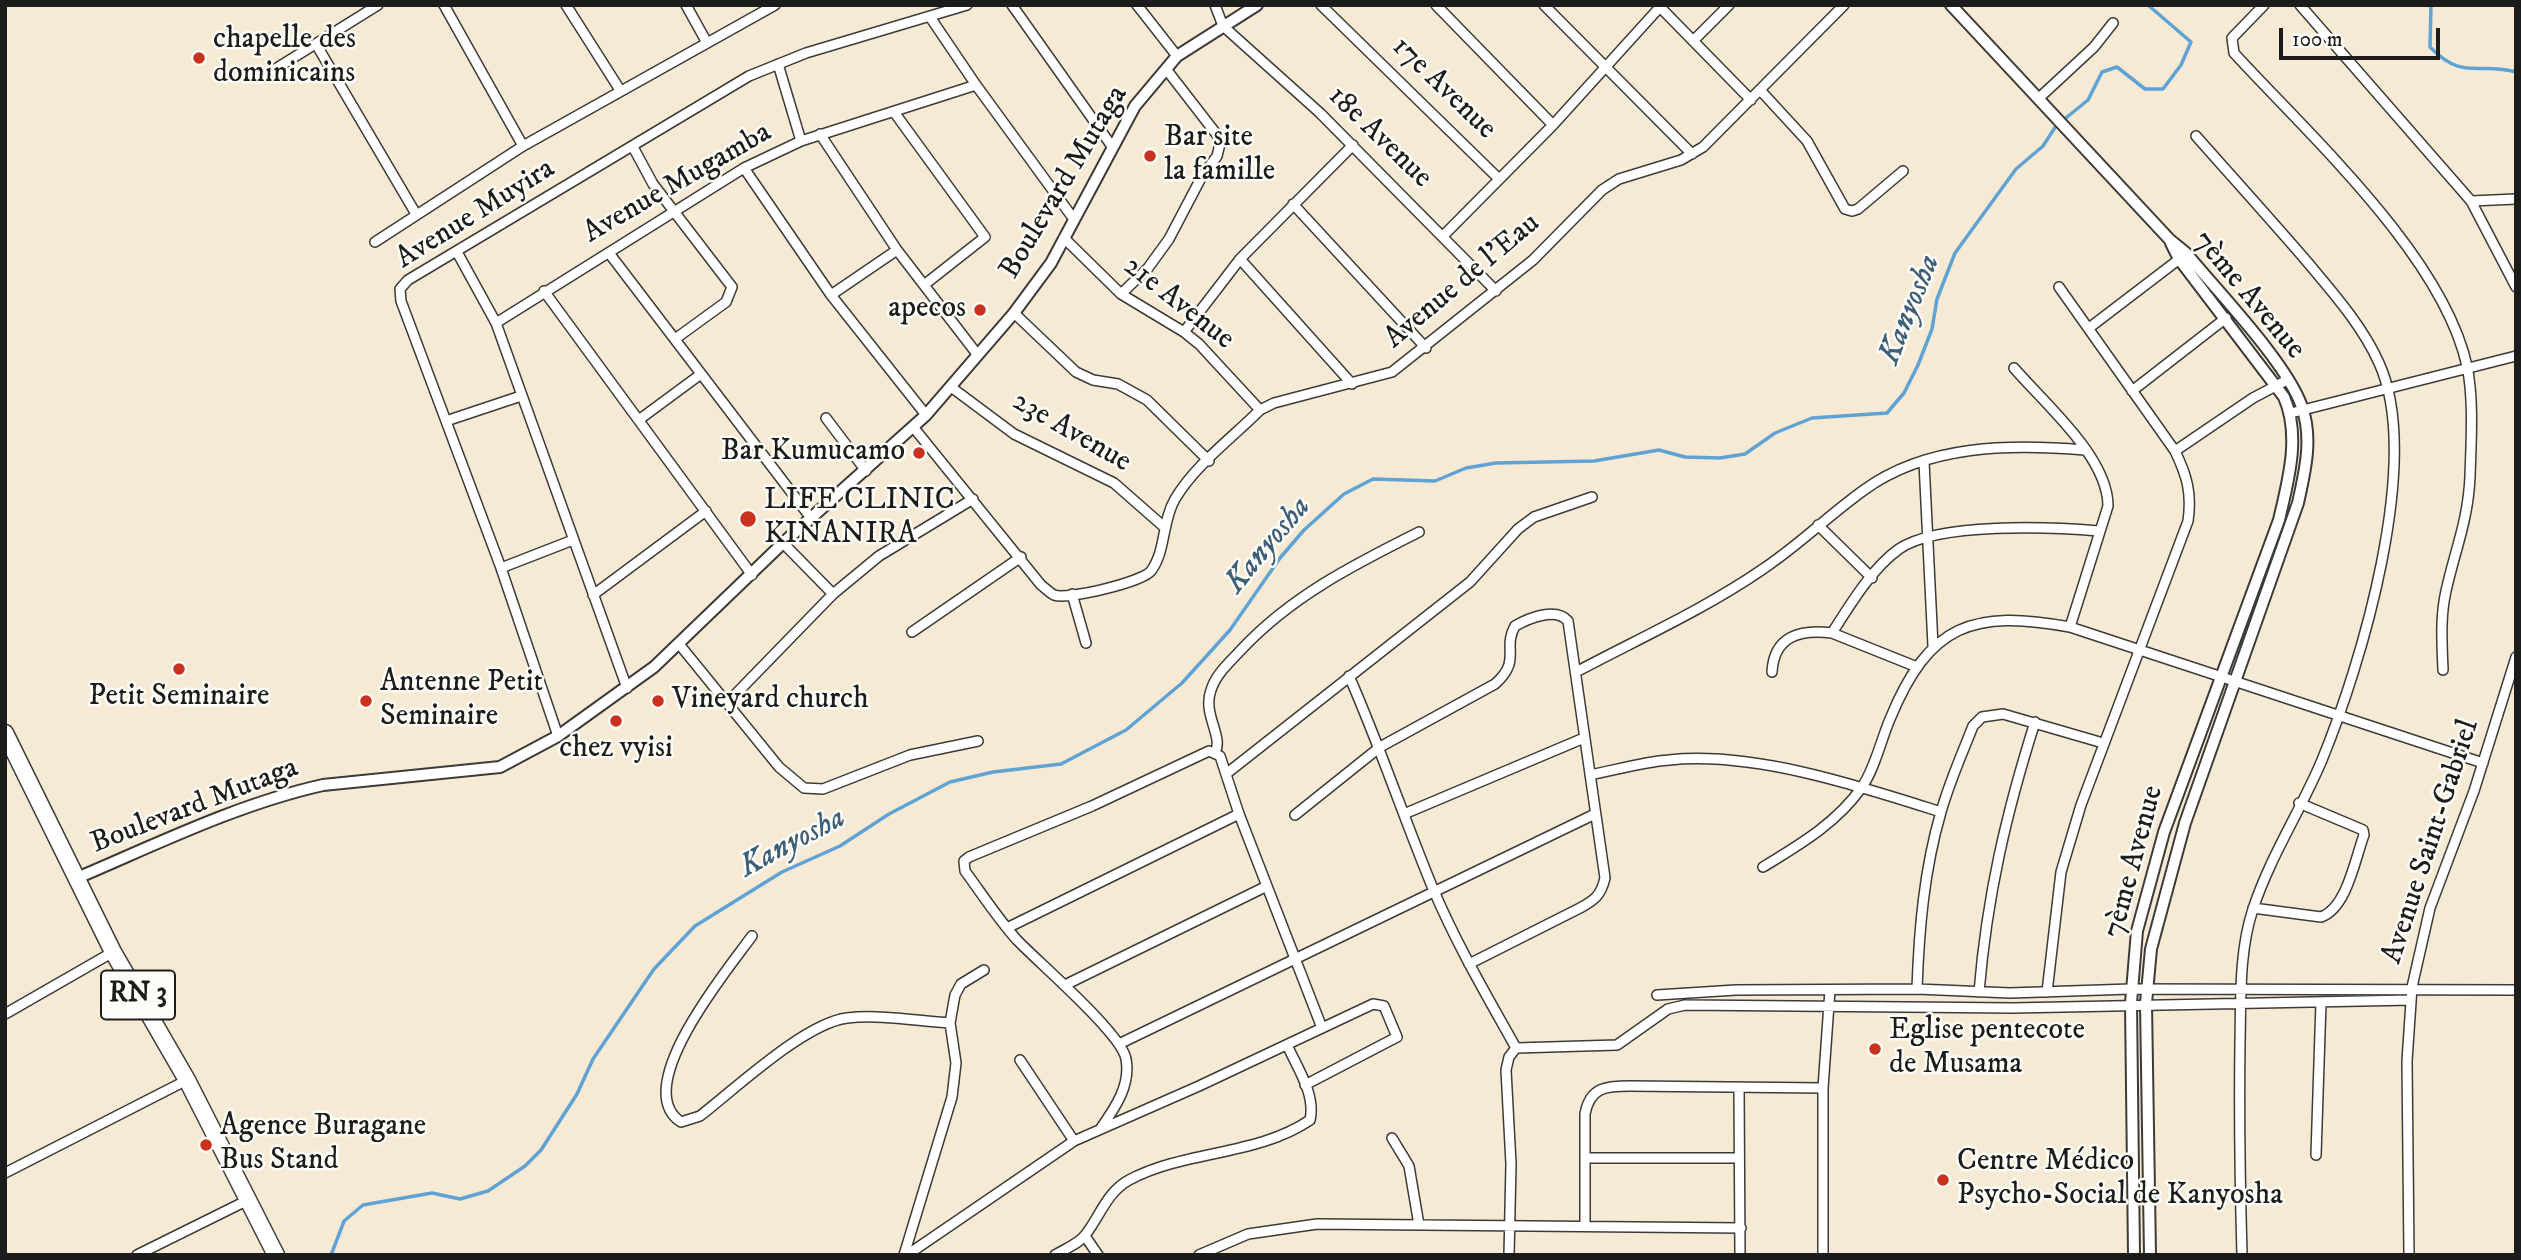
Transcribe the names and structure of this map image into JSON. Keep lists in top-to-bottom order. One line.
{"streets":{"highway":["RN 3"],"street":["17e Avenue","18e Avenue","Boulevard Mutaga","Avenue Mugamba","Avenue Muyira","Avenue de l'Eau","7ème Avenue","21e Avenue","23e Avenue","Avenue Saint-Gabriel"]},"crossings":[["18e Avenue","Boulevard Mutaga"],["18e Avenue","Avenue de l'Eau"],["Boulevard Mutaga","Avenue Muyira"],["Boulevard Mutaga","Avenue de l'Eau"],["Boulevard Mutaga","21e Avenue"],["Boulevard Mutaga","23e Avenue"],["Boulevard Mutaga","RN 3"],["Avenue de l'Eau","21e Avenue"],["Avenue de l'Eau","23e Avenue"]],"water":["Kanyosha"],"places":["chapelle des dominicains","Bar site la famille","apecos","Bar Kumucamo","LIFE CLINIC KINANIRA","Petit Seminaire","Antenne Petit Seminaire","Vineyard church","chez vyisi","Eglise pentecote de Musama","Agence Buragane Bus Stand","Centre Médico Psycho-Social de Kanyosha"],"scale_bar":"100 m"}
